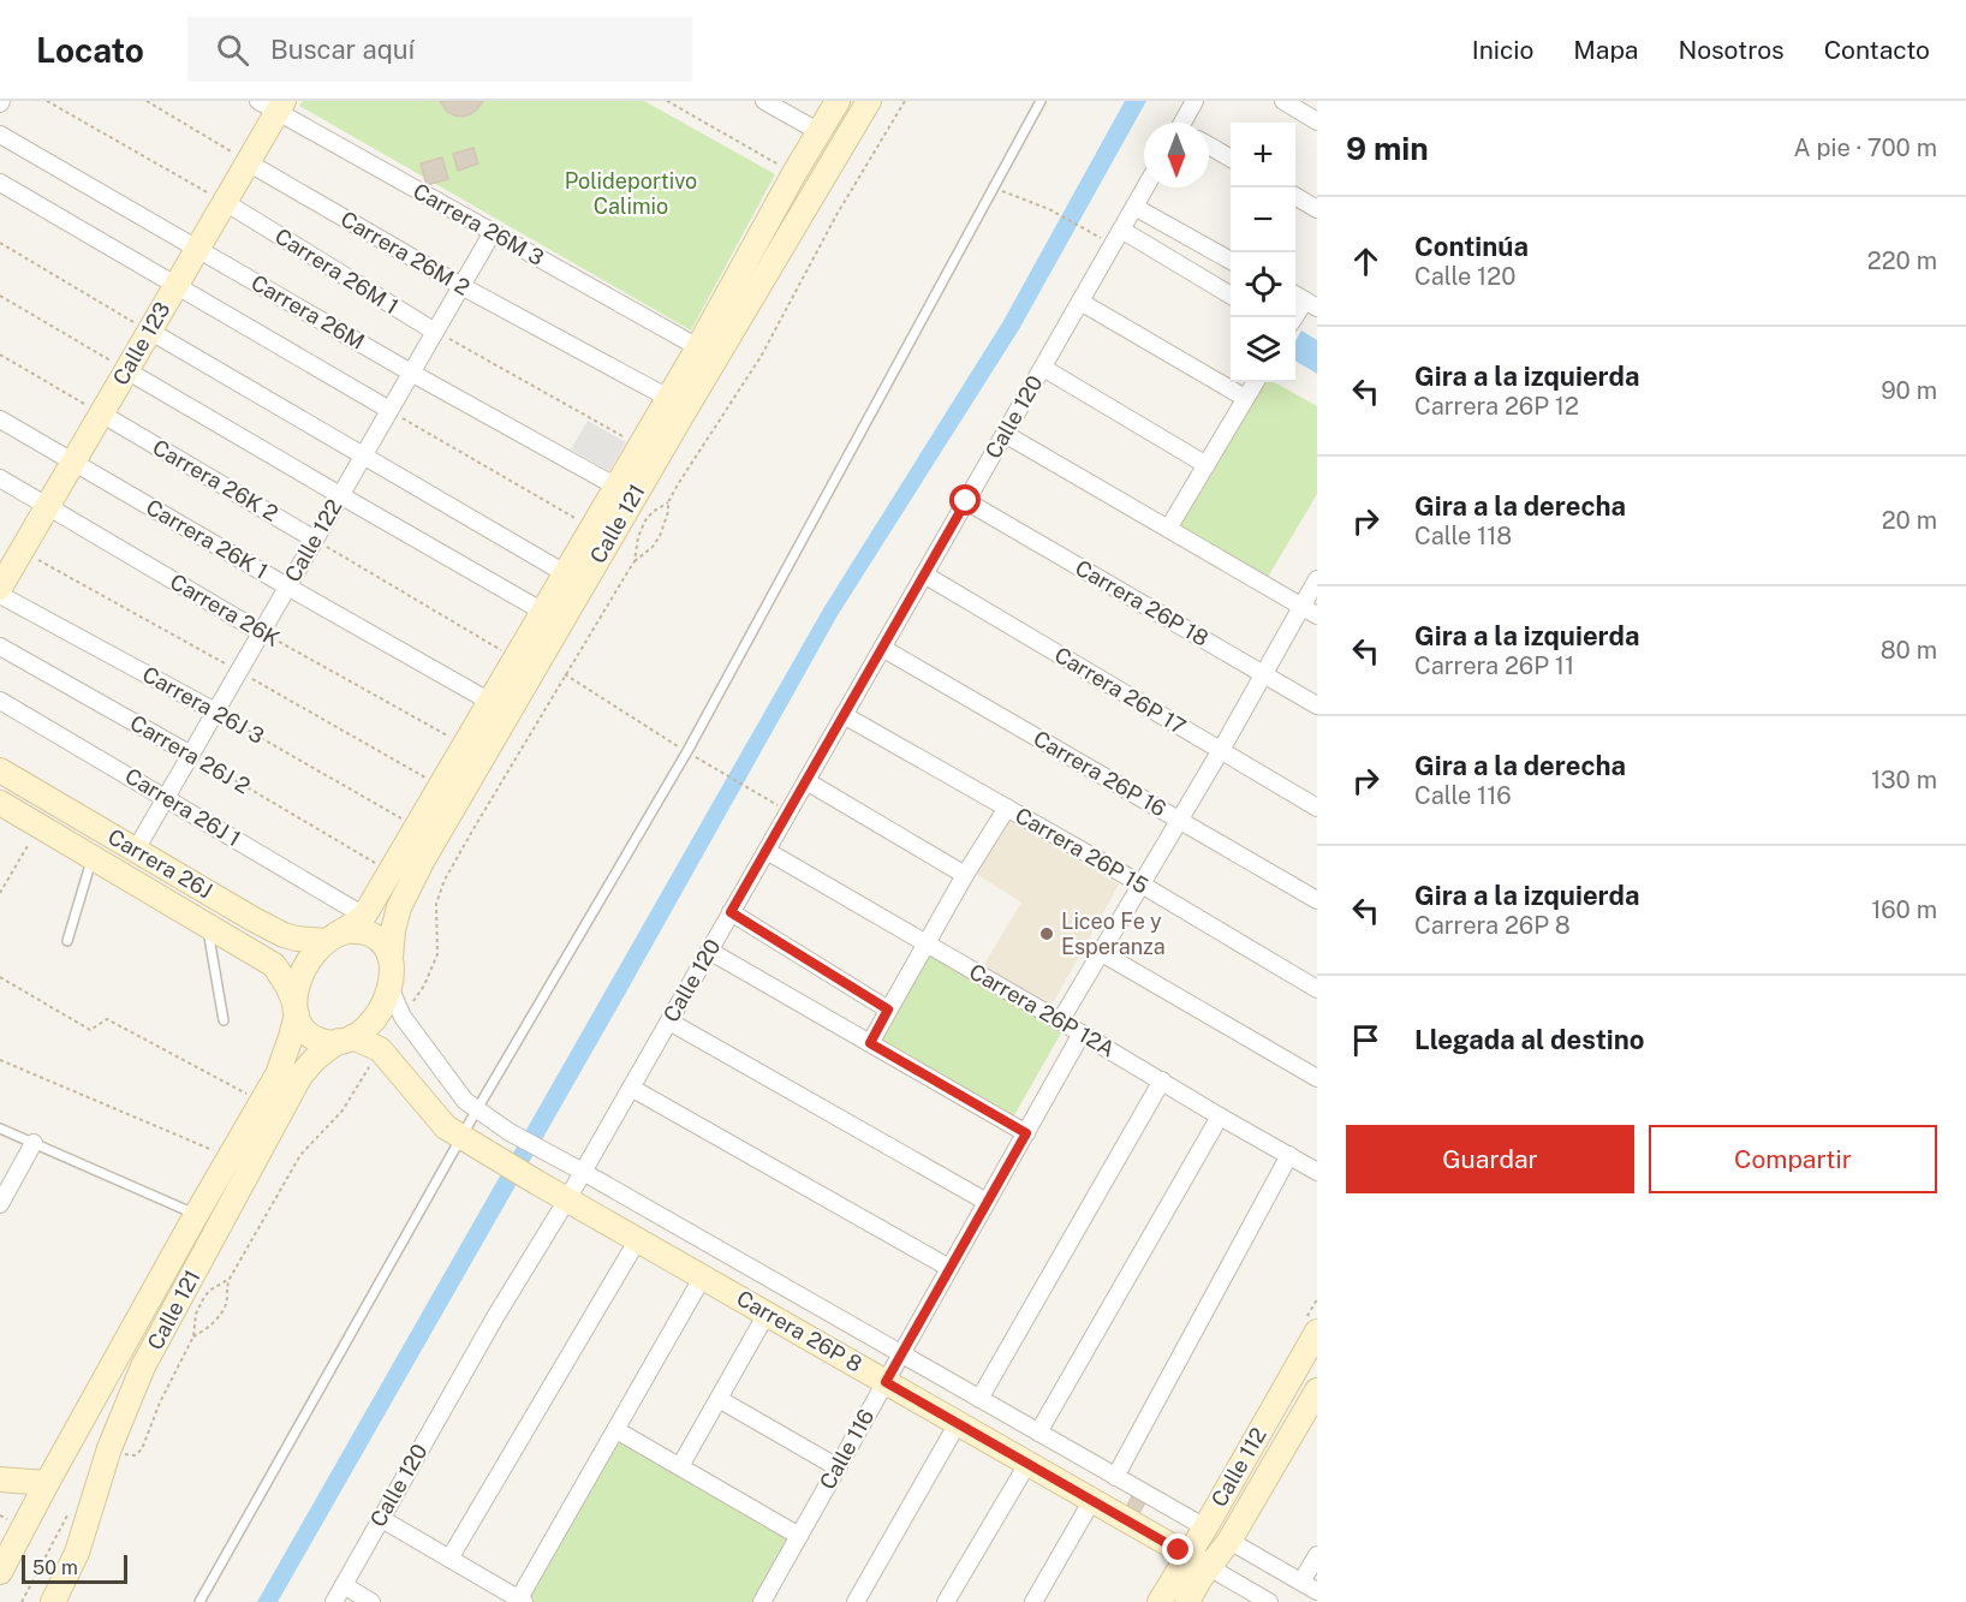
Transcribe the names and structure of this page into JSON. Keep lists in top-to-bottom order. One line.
{"streets":{"main road":["Calle 123","Calle 121","Carrera 26J","Carrera 26P 8","Calle 112"],"street":["Carrera 26M 3","Carrera 26M 2","Carrera 26M 1","Carrera 26M","Calle 120","Carrera 26K 2","Carrera 26K 1","Calle 122","Carrera 26P 18","Carrera 26K","Carrera 26P 17","Carrera 26J 3","Carrera 26J 2","Carrera 26P 16","Carrera 26J 1","Carrera 26P 15","Carrera 26P 12A","Calle 116"]},"crossings":[["Carrera 26M 3","Calle 123"],["Carrera 26M 3","Calle 121"],["Carrera 26M 3","Calle 122"],["Carrera 26M 2","Calle 123"],["Carrera 26M 2","Calle 121"],["Carrera 26M 2","Calle 122"],["Carrera 26M 1","Calle 123"],["Carrera 26M 1","Calle 122"],["Carrera 26M","Calle 123"],["Carrera 26M","Calle 121"],["Carrera 26M","Calle 122"],["Calle 123","Carrera 26K 2"],["Calle 123","Carrera 26K 1"],["Calle 123","Carrera 26K"],["Calle 120","Carrera 26P 18"],["Calle 120","Carrera 26P 17"],["Calle 120","Carrera 26P 16"],["Calle 120","Carrera 26P 15"],["Calle 120","Carrera 26P 12A"],["Calle 120","Carrera 26P 8"],["Carrera 26K 2","Calle 122"],["Calle 121","Carrera 26K 1"],["Calle 121","Carrera 26J 1"],["Calle 121","Carrera 26J"],["Calle 121","Carrera 26P 8"],["Carrera 26K 1","Calle 122"],["Calle 122","Carrera 26K"],["Calle 122","Carrera 26J 3"],["Calle 122","Carrera 26J 2"],["Calle 122","Carrera 26J 1"],["Calle 122","Carrera 26J"],["Carrera 26J","Carrera 26P 8"],["Carrera 26P 12A","Calle 116"],["Carrera 26P 8","Calle 116"],["Carrera 26P 8","Calle 112"]],"parks":["Polideportivo Calimio"],"places":["Liceo Fe y Esperanza"],"scale_bar":"50 m","north":"bottom","page":{"header":"Locato","search":"Buscar aquí","nav":["Inicio","Mapa","Nosotros","Contacto"],"heading":["9 min","A pie · 700 m"],"map_buttons":["+","−"],"list":[["Continúa","Calle 120","220 m"],["Gira a la izquierda","Carrera 26P 12","90 m"],["Gira a la derecha","Calle 118","20 m"],["Gira a la izquierda","Carrera 26P 11","80 m"],["Gira a la derecha","Calle 116","130 m"],["Gira a la izquierda","Carrera 26P 8","160 m"],"Llegada al destino"],"buttons":["Guardar","Compartir"],"scale":"50 m"}}
